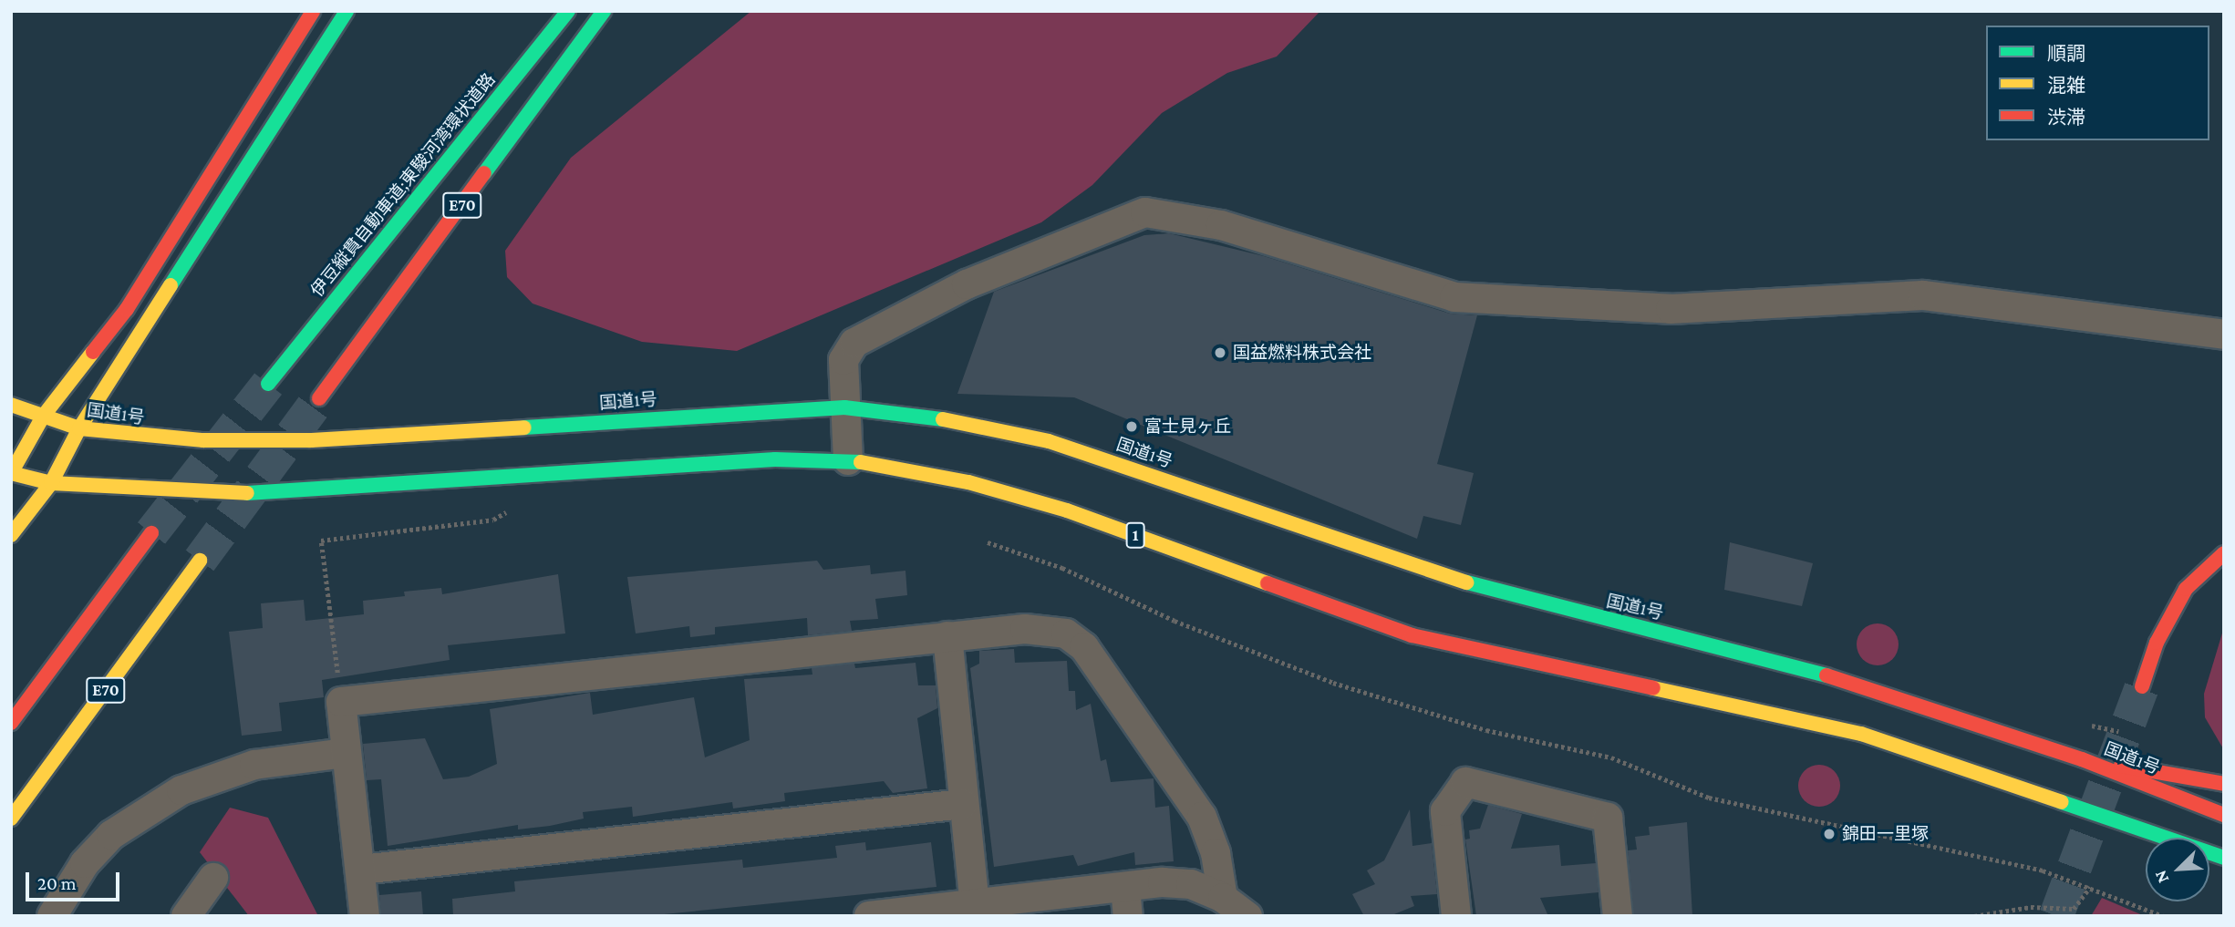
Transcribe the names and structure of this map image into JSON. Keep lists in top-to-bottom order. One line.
{"streets":{"main road":["伊豆縦貫自動車道;東駿河湾環状道路","E70","国道1号","1"]},"places":["国益燃料株式会社","富士見ヶ丘","錦田一里塚"],"legend":["順調","混雑","渋滞"],"scale_bar":"20 m","north":"bottom left"}
